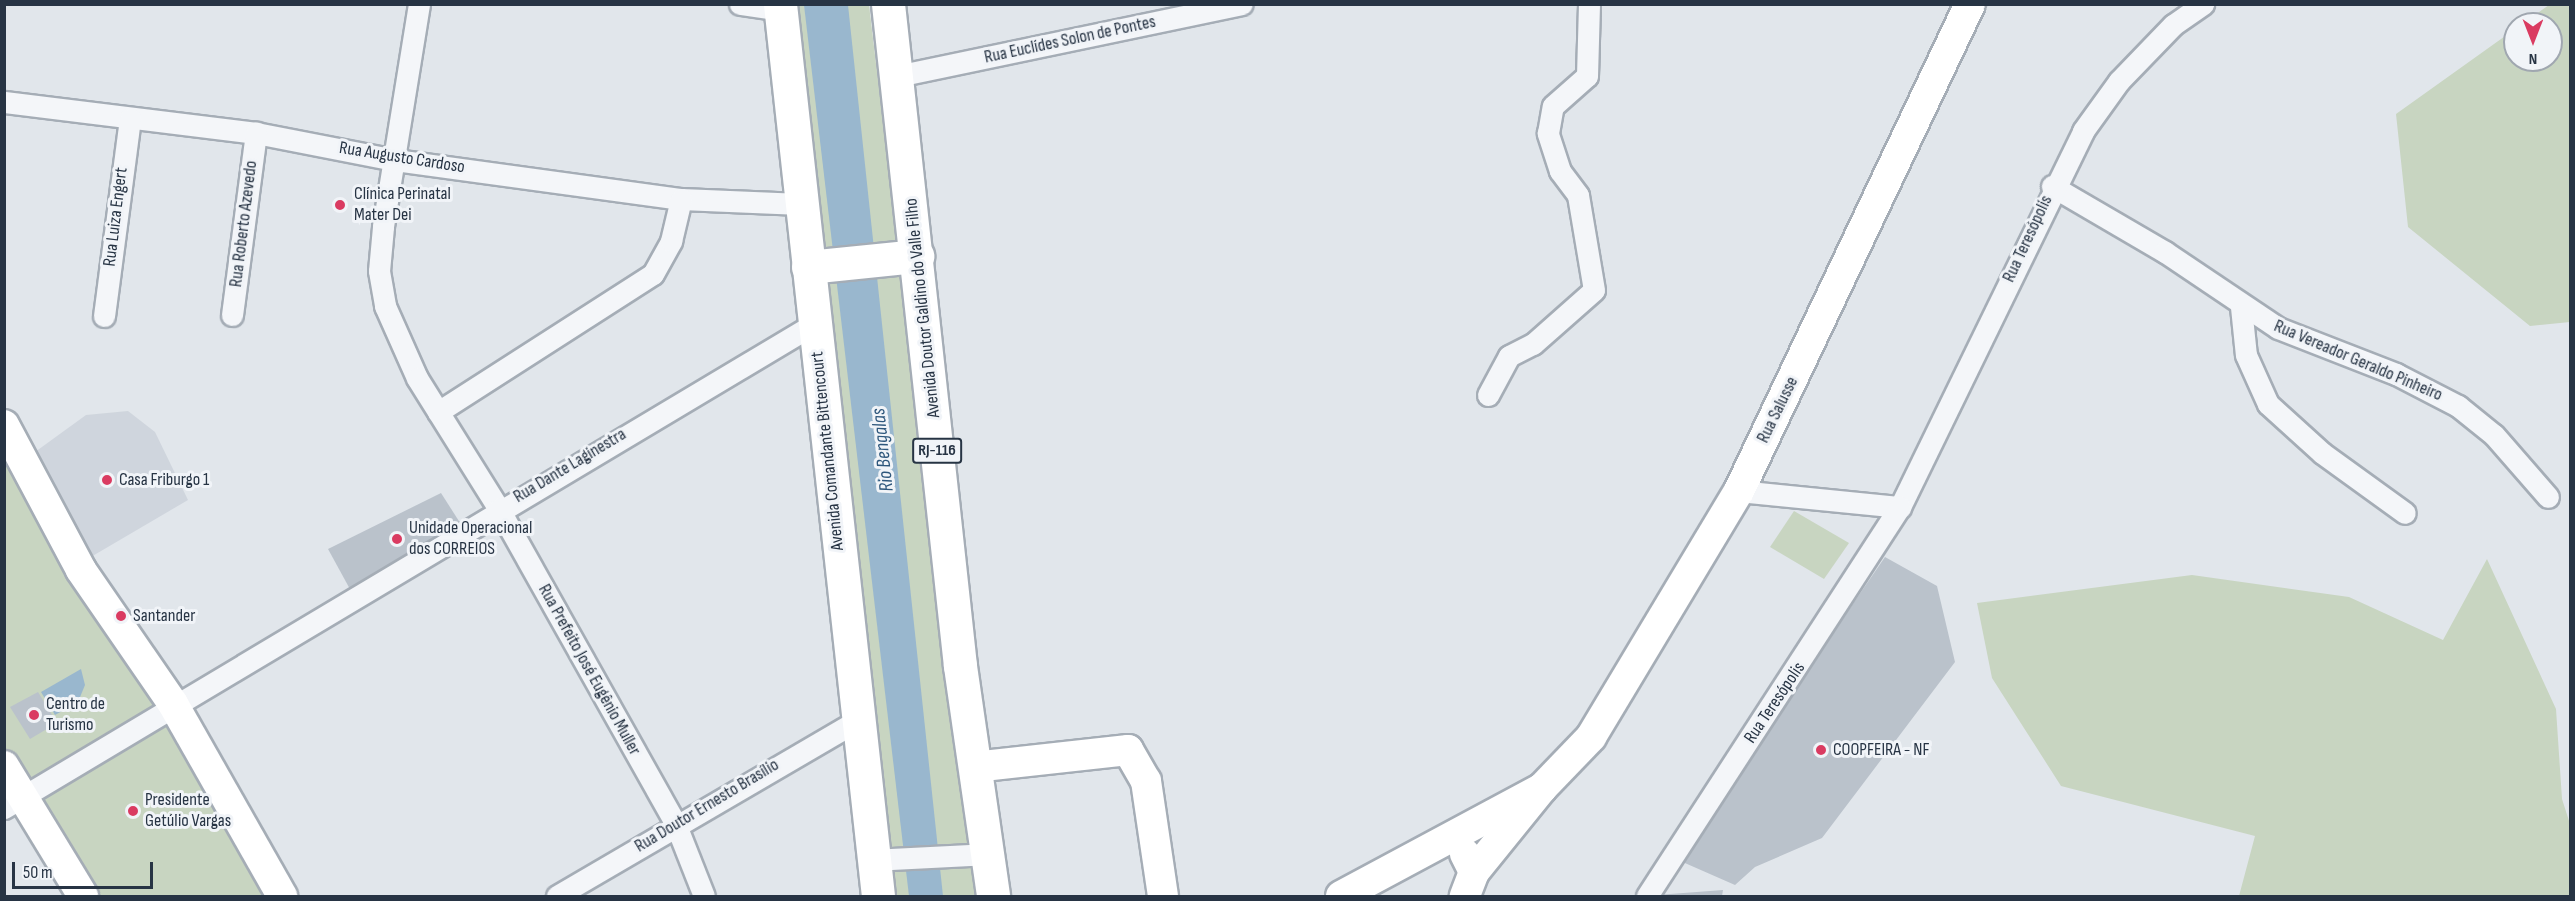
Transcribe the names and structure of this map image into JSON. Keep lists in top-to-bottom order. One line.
{"streets":{"main road":["Avenida Doutor Galdino do Valle Filho","Avenida Comandante Bittencourt","RJ-116"],"street":["Rua Euclídes Solon de Pontes","Rua Augusto Cardoso","Rua Luiza Engert","Rua Roberto Azevedo","Rua Teresópolis","Rua Vereador Geraldo Pinheiro","Rua Salusse","Rua Dante Laginestra","Rua Prefeito José Eugênio Muller","Rua Doutor Ernesto Brasílio"]},"crossings":[["Rua Euclídes Solon de Pontes","Avenida Doutor Galdino do Valle Filho"],["Rua Augusto Cardoso","Rua Luiza Engert"],["Rua Augusto Cardoso","Rua Roberto Azevedo"],["Rua Augusto Cardoso","Avenida Comandante Bittencourt"],["Rua Augusto Cardoso","Rua Prefeito José Eugênio Muller"],["Rua Teresópolis","Rua Vereador Geraldo Pinheiro"],["Avenida Comandante Bittencourt","Rua Dante Laginestra"],["Avenida Comandante Bittencourt","Rua Doutor Ernesto Brasílio"],["Rua Dante Laginestra","Rua Prefeito José Eugênio Muller"],["Rua Prefeito José Eugênio Muller","Rua Doutor Ernesto Brasílio"]],"water":["Rio Bengalas"],"places":["Clínica Perinatal Mater Dei","Casa Friburgo 1","Unidade Operacional dos CORREIOS","Santander","Centro de Turismo","COOPFEIRA - NF","Presidente Getúlio Vargas"],"scale_bar":"50 m","north":"bottom"}
